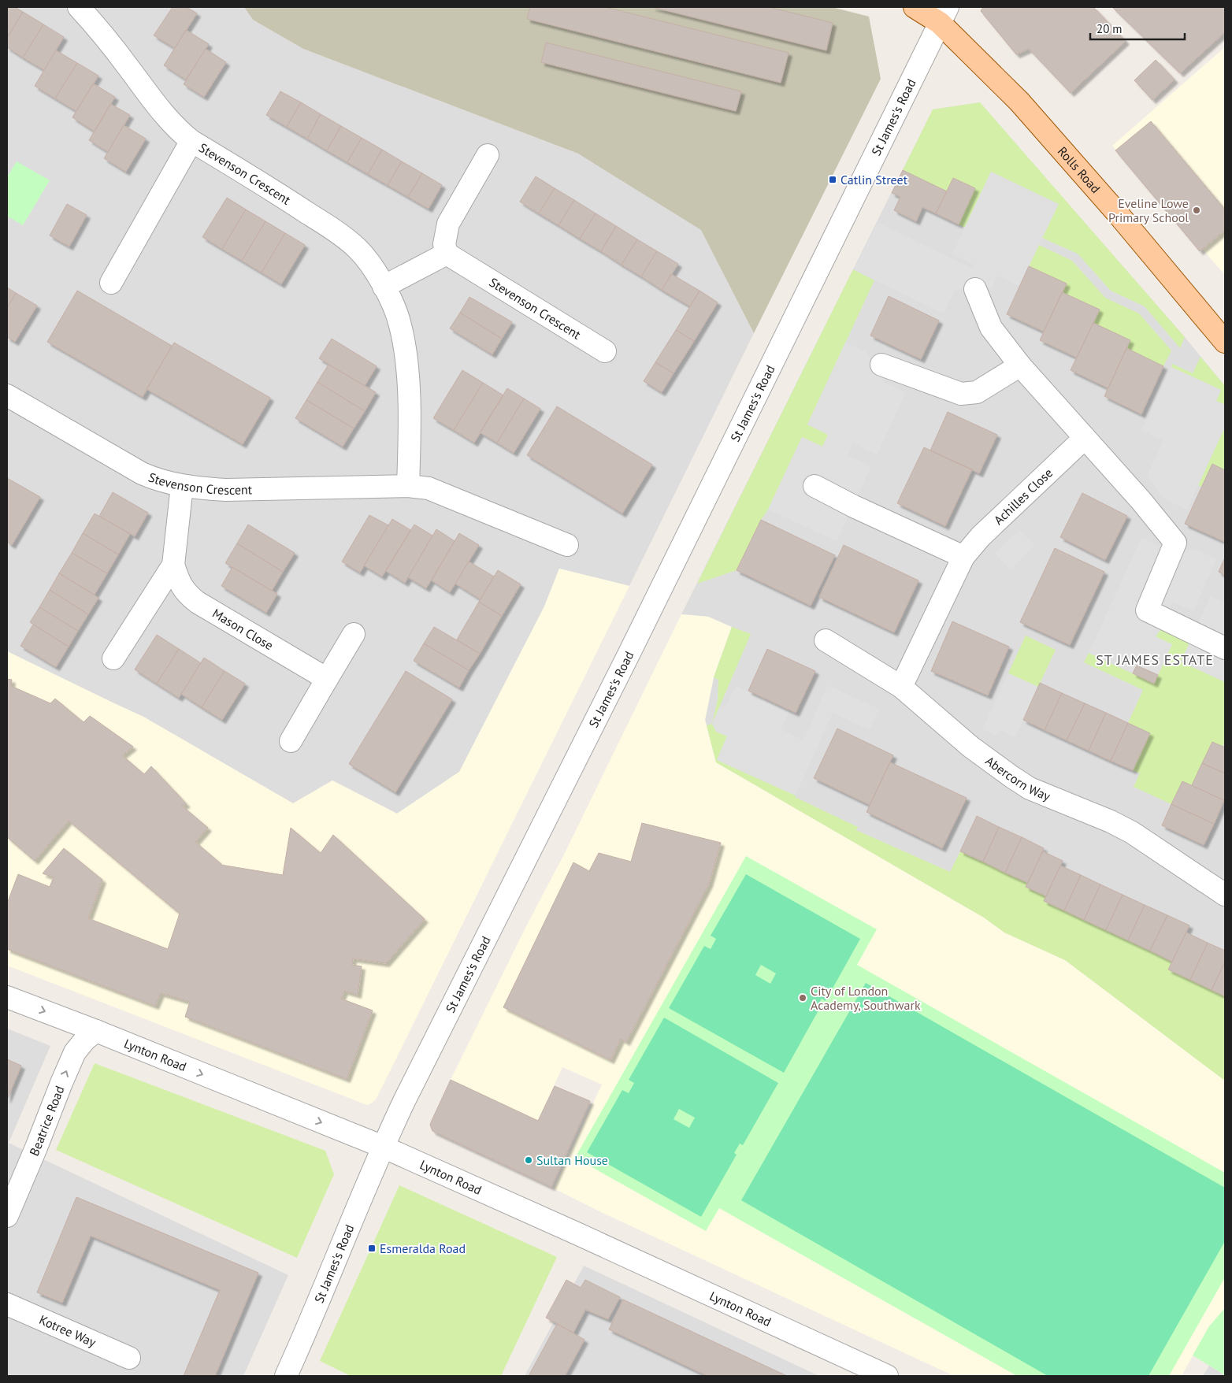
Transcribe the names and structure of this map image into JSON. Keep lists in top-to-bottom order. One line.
{"streets":{"main road":["Rolls Road"],"street":["St James's Road","Stevenson Crescent","Achilles Close","Mason Close","Abercorn Way","Lynton Road","Beatrice Road","Kotree Way"]},"crossings":[["St James's Road","Rolls Road"],["St James's Road","Lynton Road"],["Stevenson Crescent","Mason Close"],["Achilles Close","Abercorn Way"],["Lynton Road","Beatrice Road"]],"one_way":["Lynton Road","Beatrice Road"],"districts":["ST JAMES ESTATE"],"places":{"transit":["Catlin Street","Esmeralda Road"],"other":["Eveline Lowe Primary School","City of London Academy, Southwark","Sultan House"]},"scale_bar":"20 m"}
